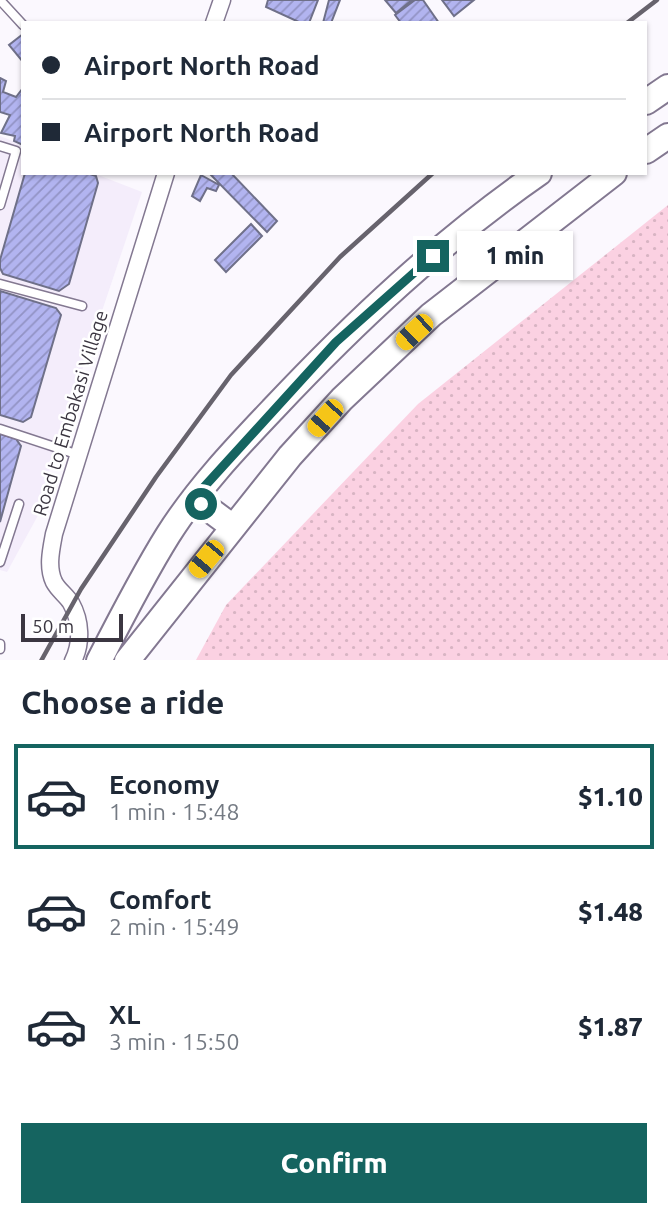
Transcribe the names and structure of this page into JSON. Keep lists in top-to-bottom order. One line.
{"streets":{"street":["Road to Embakasi Village"]},"scale_bar":"50 m","page":{"banner":["Airport North Road","Airport North Road"],"bubble":"1 min","scale":"50 m","heading":"Choose a ride","list":[{"name":"Economy","note":"1 min · 15:48","value":"$1.10"},{"name":"Comfort","note":"2 min · 15:49","value":"$1.48"},{"name":"XL","note":"3 min · 15:50","value":"$1.87"}],"buttons":"Confirm"}}
